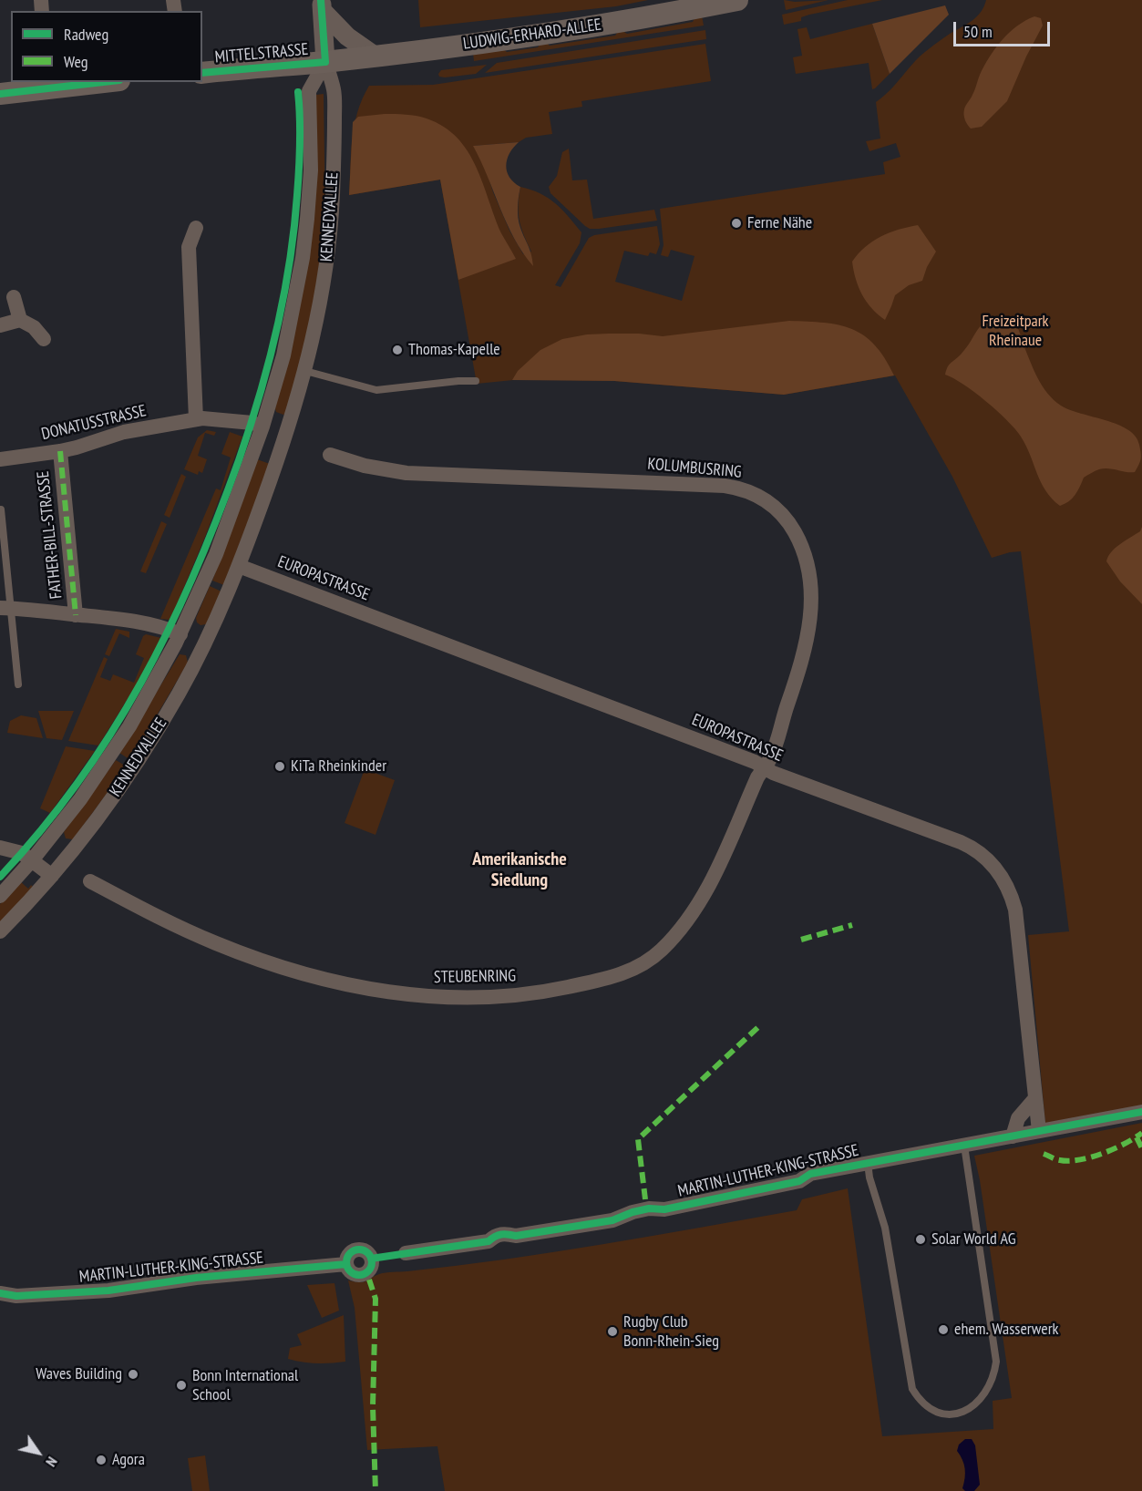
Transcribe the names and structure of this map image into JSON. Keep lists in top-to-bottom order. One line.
{"streets":{"main road":["LUDWIG-ERHARD-ALLEE","MITTELSTRASSE"],"street":["KENNEDYALLEE","DONATUSSTRASSE","KOLUMBUSRING","FATHER-BILL-STRASSE","EUROPASTRASSE","STEUBENRING","MARTIN-LUTHER-KING-STRASSE"]},"crossings":[["LUDWIG-ERHARD-ALLEE","MITTELSTRASSE"],["LUDWIG-ERHARD-ALLEE","KENNEDYALLEE"],["MITTELSTRASSE","KENNEDYALLEE"],["KENNEDYALLEE","DONATUSSTRASSE"],["KENNEDYALLEE","EUROPASTRASSE"],["DONATUSSTRASSE","FATHER-BILL-STRASSE"],["KOLUMBUSRING","EUROPASTRASSE"],["KOLUMBUSRING","STEUBENRING"],["EUROPASTRASSE","STEUBENRING"],["EUROPASTRASSE","MARTIN-LUTHER-KING-STRASSE"]],"districts":["Amerikanische Siedlung"],"parks":["Freizeitpark Rheinaue"],"places":["Ferne Nähe","Thomas-Kapelle","KiTa Rheinkinder","Solar World AG","ehem. Wasserwerk","Rugby Club Bonn-Rhein-Sieg","Waves Building","Bonn International School","Agora"],"legend":["Radweg","Weg"],"scale_bar":"50 m","north":"bottom right"}
